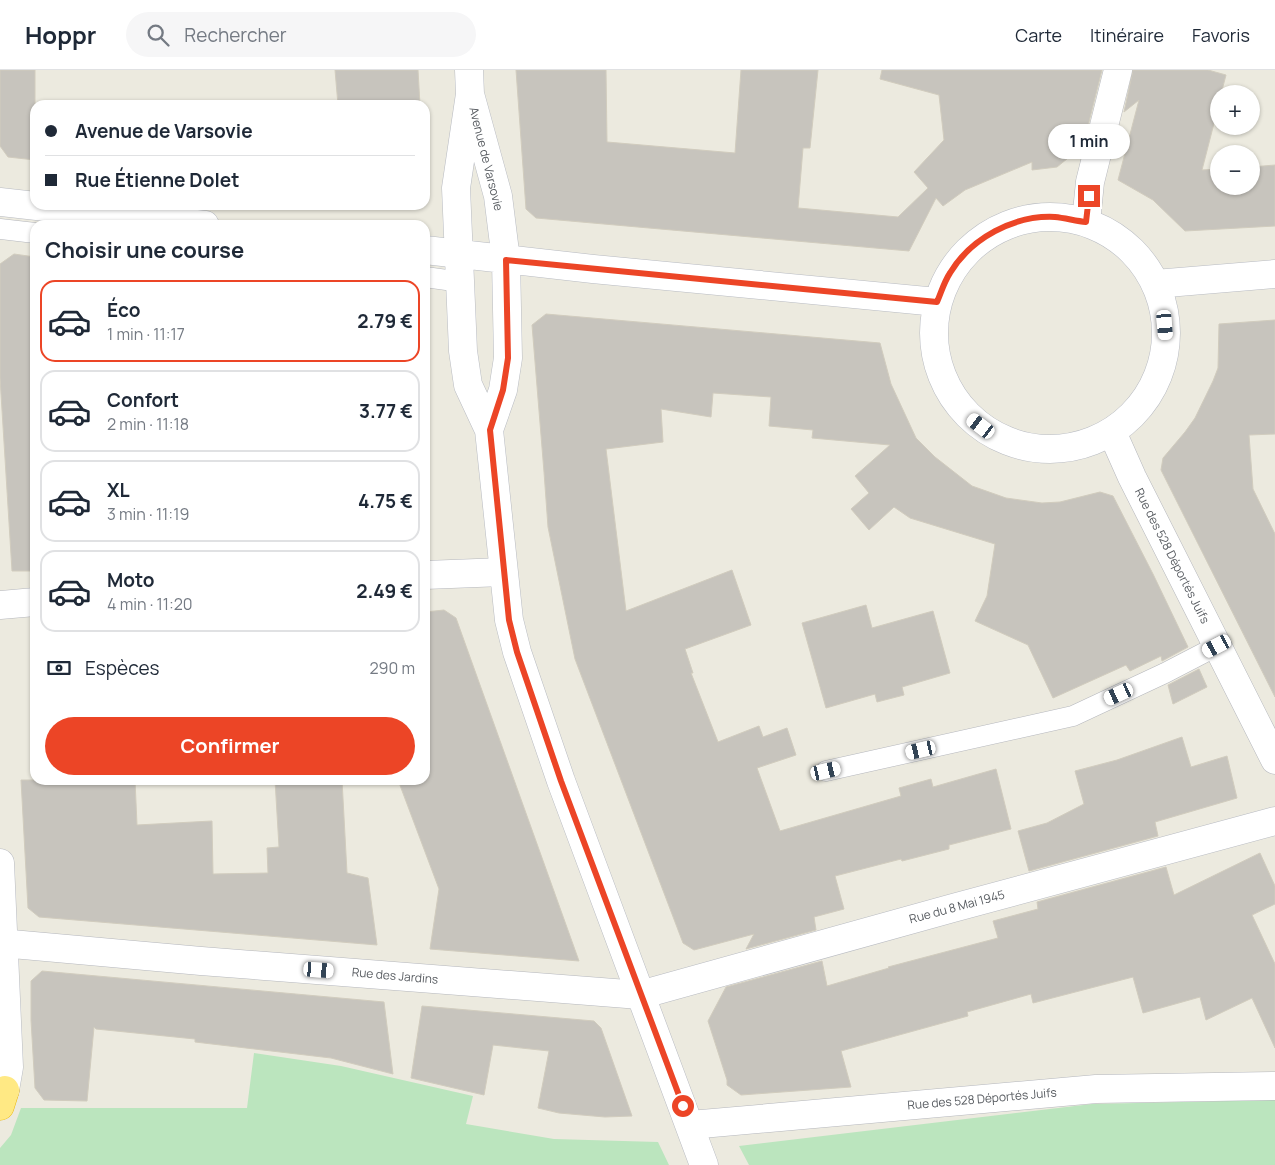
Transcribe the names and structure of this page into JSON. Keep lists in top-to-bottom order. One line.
{"streets":{"street":["Avenue de Varsovie","Rue des 528 Déportés Juifs","Rue du 8 Mai 1945","Rue des Jardins"]},"crossings":[["Avenue de Varsovie","Rue des 528 Déportés Juifs"],["Avenue de Varsovie","Rue du 8 Mai 1945"],["Avenue de Varsovie","Rue des Jardins"],["Rue du 8 Mai 1945","Rue des Jardins"]],"page":{"header":"Hoppr","search":"Rechercher","nav":["Carte","Itinéraire","Favoris"],"map_buttons":["+","−"],"banner":["Avenue de Varsovie","Rue Étienne Dolet"],"bubble":"1 min","heading":"Choisir une course","list":[{"name":"Éco","note":"1 min · 11:17","value":"2.79 €"},{"name":"Confort","note":"2 min · 11:18","value":"3.77 €"},{"name":"XL","note":"3 min · 11:19","value":"4.75 €"},{"name":"Moto","note":"4 min · 11:20","value":"2.49 €"}],"pay":["Espèces","290 m"],"buttons":"Confirmer"}}
